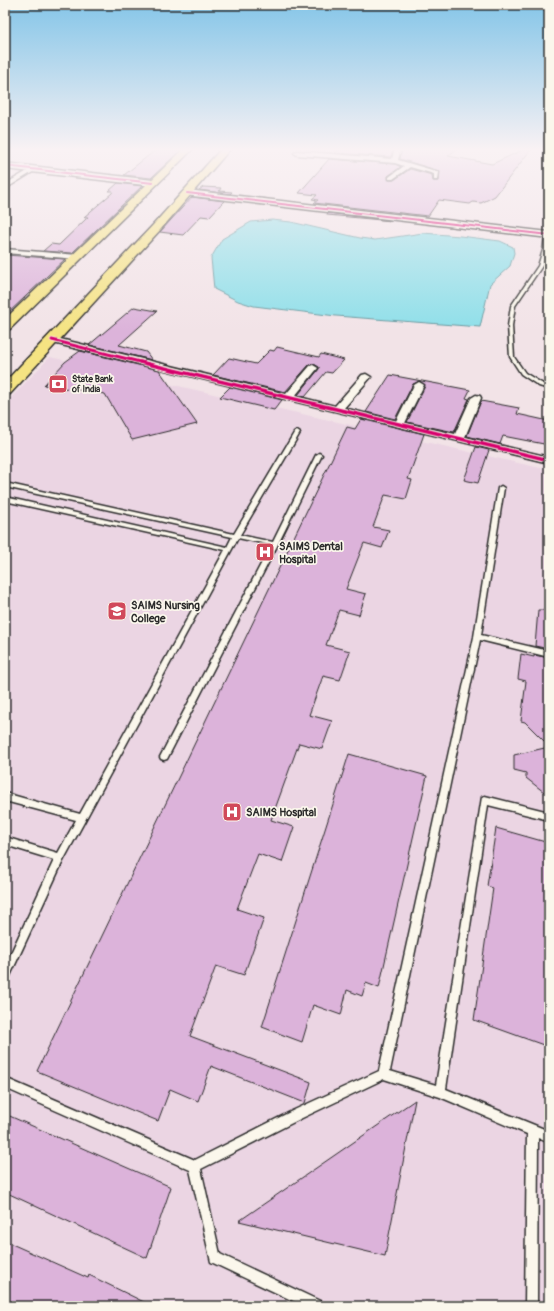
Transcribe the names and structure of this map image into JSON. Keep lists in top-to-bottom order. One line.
{"places":{"bank":["State Bank of India"],"hospital":["SAIMS Dental Hospital","SAIMS Hospital"],"school or university":["SAIMS Nursing College"]}}
